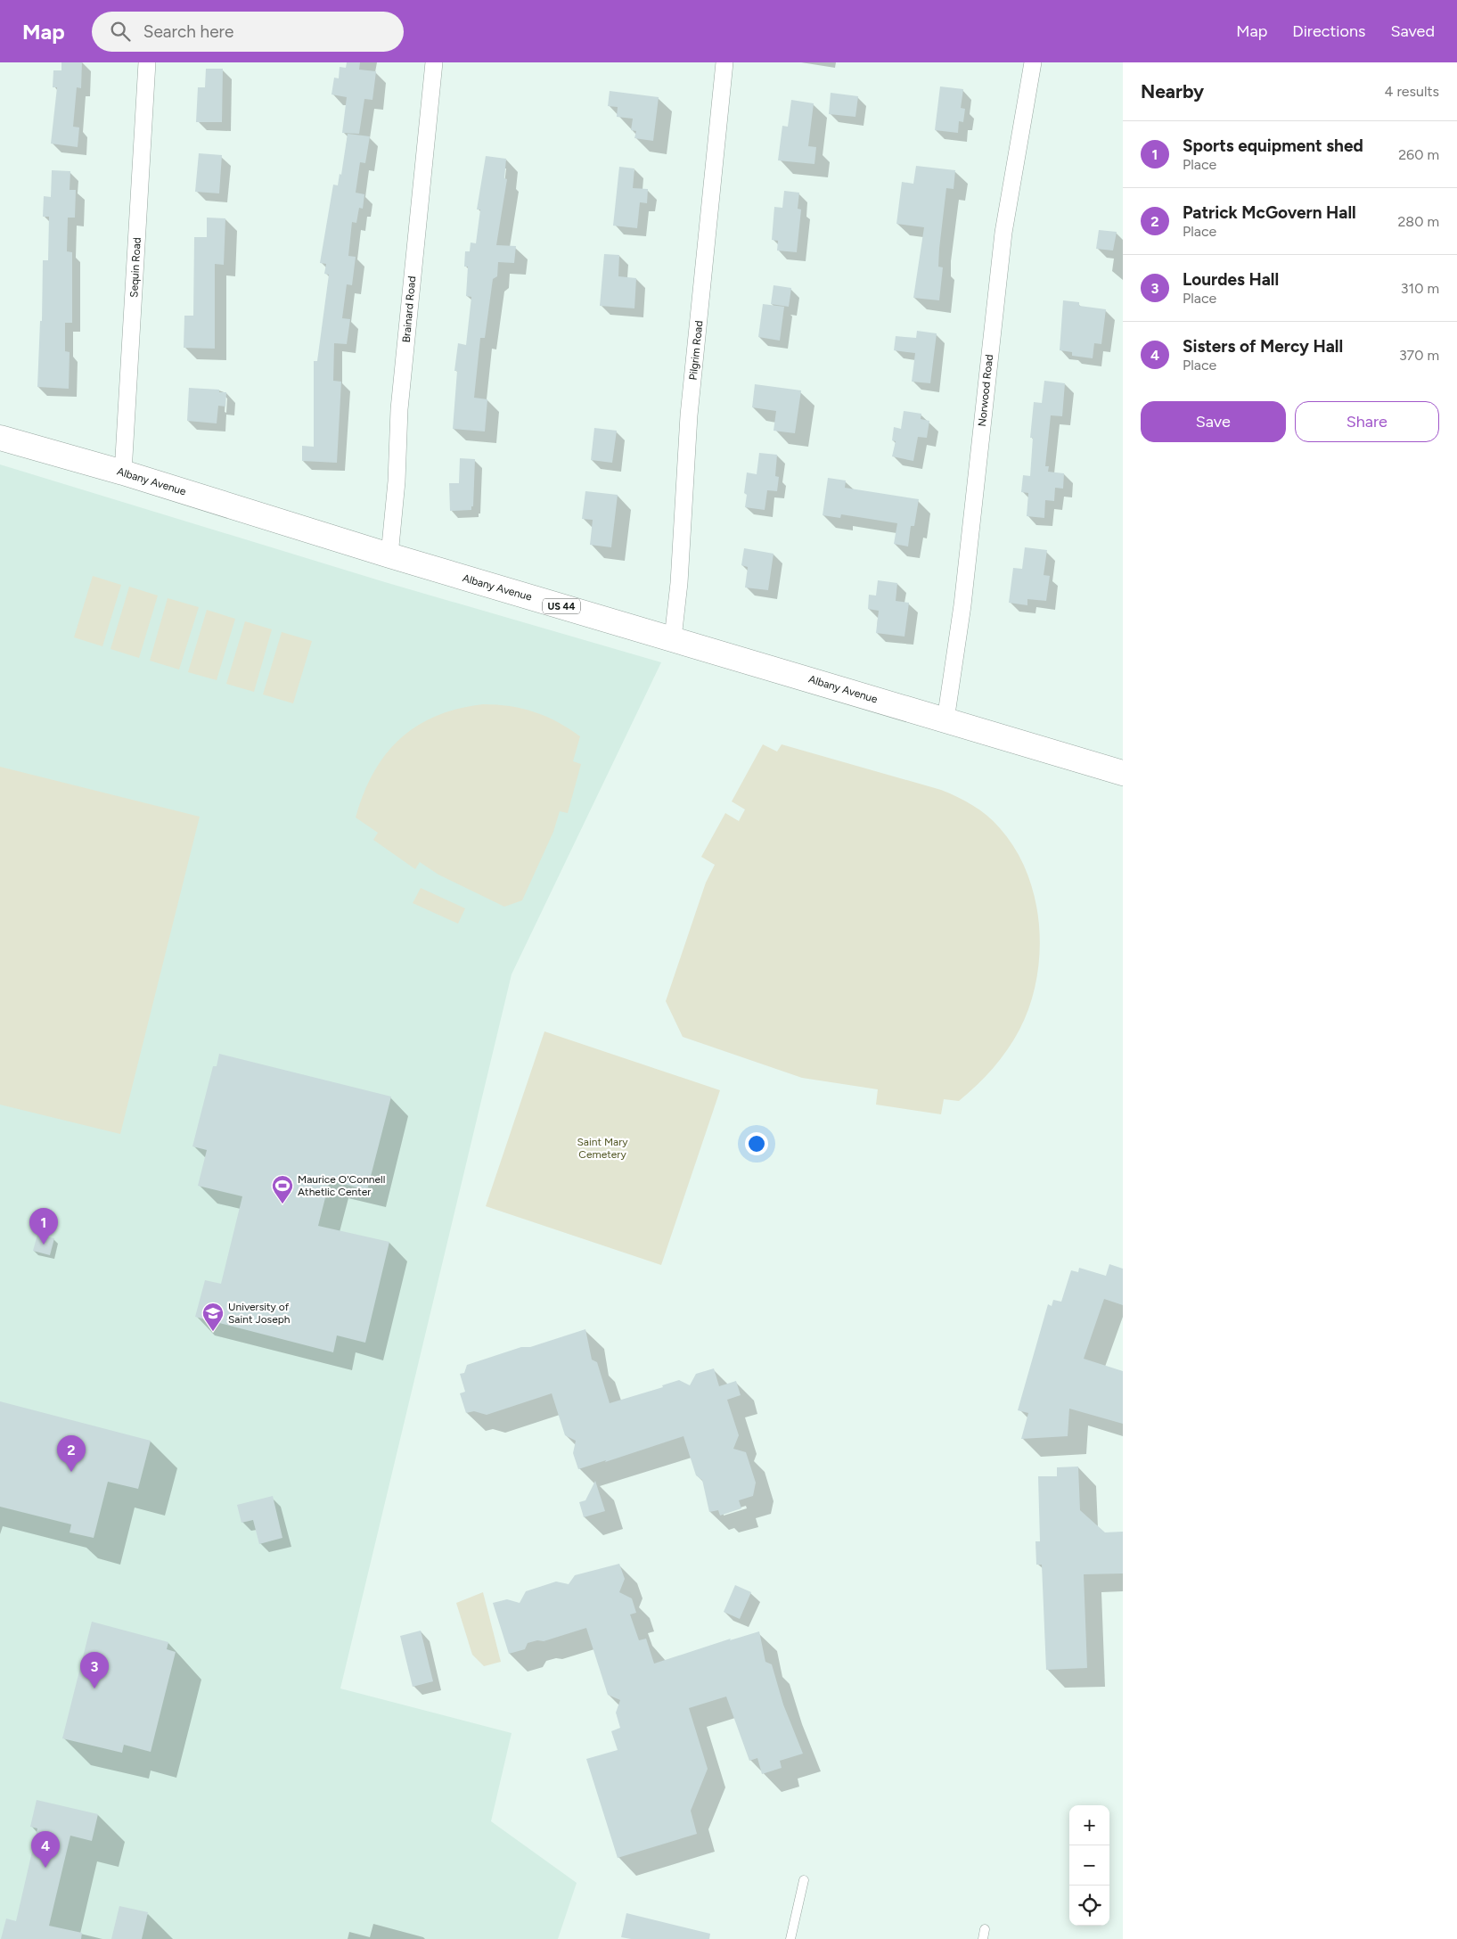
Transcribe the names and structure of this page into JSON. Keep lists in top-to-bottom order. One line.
{"streets":{"highway":["Albany Avenue","US 44"],"street":["Sequin Road","Brainard Road","Pilgrim Road","Norwood Road"]},"crossings":[["Sequin Road","Albany Avenue"],["Brainard Road","Albany Avenue"],["Pilgrim Road","Albany Avenue"],["Norwood Road","Albany Avenue"]],"parks":["Saint Mary Cemetery"],"places":{"sports":["Maurice O'Connell Athetlic Center"],"school or university":["University of Saint Joseph"]},"page":{"header":"Map","search":"Search here","nav":["Map","Directions","Saved"],"heading":["Nearby","4 results"],"list":[{"mark":"1","name":"Sports equipment shed","note":"Place","value":"260 m"},{"mark":"2","name":"Patrick McGovern Hall","note":"Place","value":"280 m"},{"mark":"3","name":"Lourdes Hall","note":"Place","value":"310 m"},{"mark":"4","name":"Sisters of Mercy Hall","note":"Place","value":"370 m"}],"buttons":["Save","Share"],"pins":["1","2","3","4"],"map_buttons":["+","−"]}}
